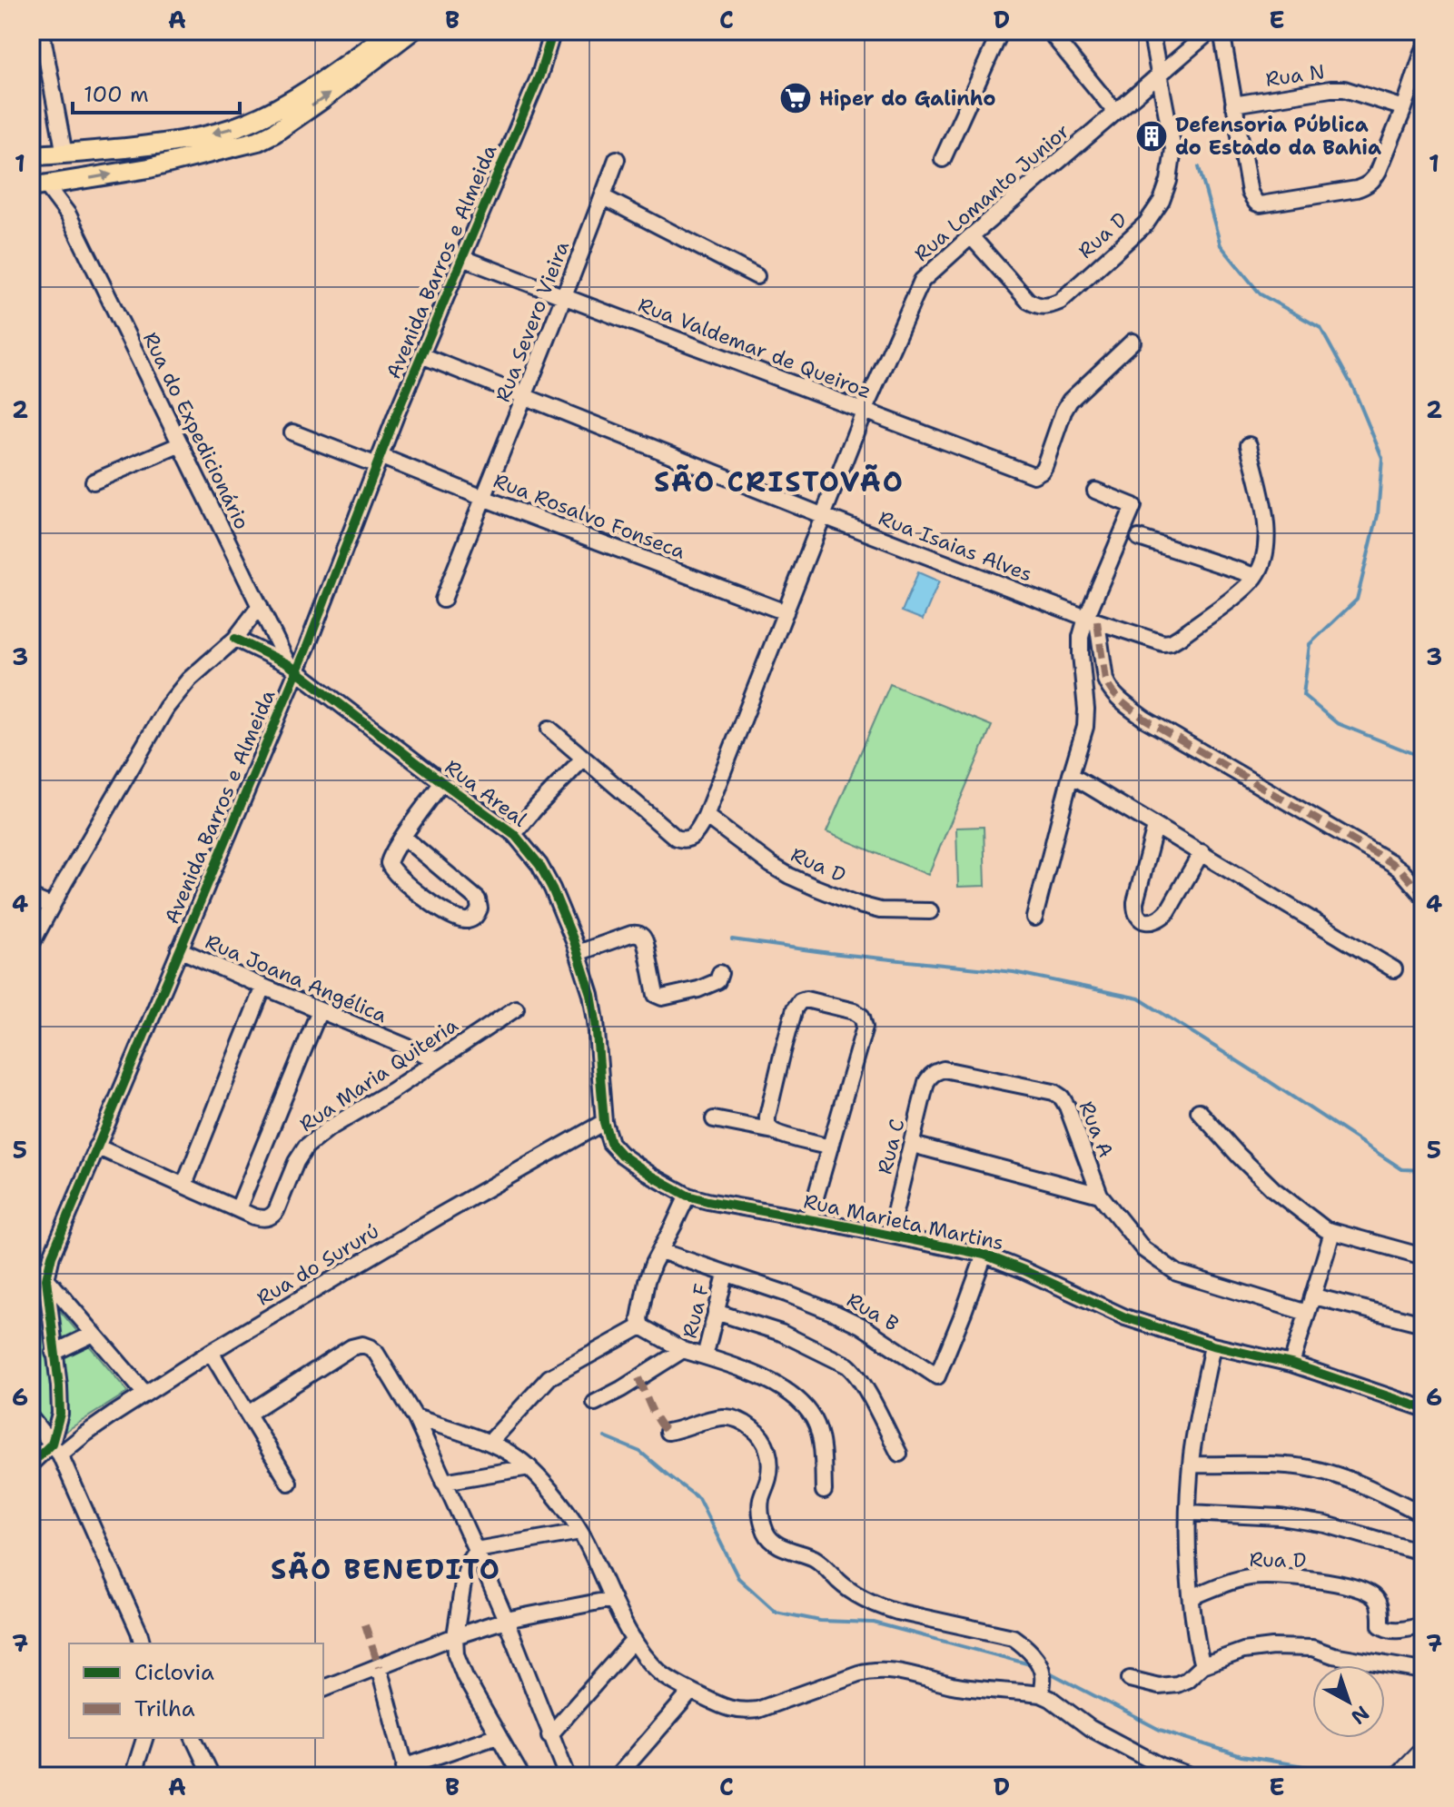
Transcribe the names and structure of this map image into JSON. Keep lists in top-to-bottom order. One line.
{"streets":{"street":["Rua N","Rua Lomanto Junior","Rua D","Avenida Barros e Almeida","Rua Severo Vieira","Rua Valdemar de Queiroz","Rua do Expedicionário","Rua Rosalvo Fonseca","Rua Isaias Alves","Rua Areal","Rua Joana Angélica","Rua Maria Quiteria","Rua A","Rua C","Rua Marieta Martins","Rua do Sururú","Rua F","Rua B"]},"crossings":[["Rua Lomanto Junior","Rua D"],["Rua Lomanto Junior","Rua Valdemar de Queiroz"],["Rua Lomanto Junior","Rua Rosalvo Fonseca"],["Rua Lomanto Junior","Rua Isaias Alves"],["Avenida Barros e Almeida","Rua Valdemar de Queiroz"],["Avenida Barros e Almeida","Rua do Expedicionário"],["Avenida Barros e Almeida","Rua Rosalvo Fonseca"],["Avenida Barros e Almeida","Rua Isaias Alves"],["Avenida Barros e Almeida","Rua Areal"],["Avenida Barros e Almeida","Rua Joana Angélica"],["Avenida Barros e Almeida","Rua Maria Quiteria"],["Avenida Barros e Almeida","Rua do Sururú"],["Rua Severo Vieira","Rua Valdemar de Queiroz"],["Rua Severo Vieira","Rua Rosalvo Fonseca"],["Rua Severo Vieira","Rua Isaias Alves"],["Rua do Expedicionário","Rua Areal"],["Rua Areal","Rua Marieta Martins"],["Rua Areal","Rua do Sururú"],["Rua Joana Angélica","Rua Maria Quiteria"],["Rua A","Rua C"],["Rua C","Rua Marieta Martins"],["Rua Marieta Martins","Rua do Sururú"],["Rua Marieta Martins","Rua B"],["Rua F","Rua B"]],"districts":["SÃO CRISTOVÃO","SÃO BENEDITO"],"places":{"supermarket":["Hiper do Galinho"],"building":["Defensoria Pública do Estado da Bahia"]},"legend":["Ciclovia","Trilha"],"scale_bar":"100 m","north":"bottom right","grid":{"columns":["A","B","C","D","E"],"rows":["1","2","3","4","5","6","7"]}}
